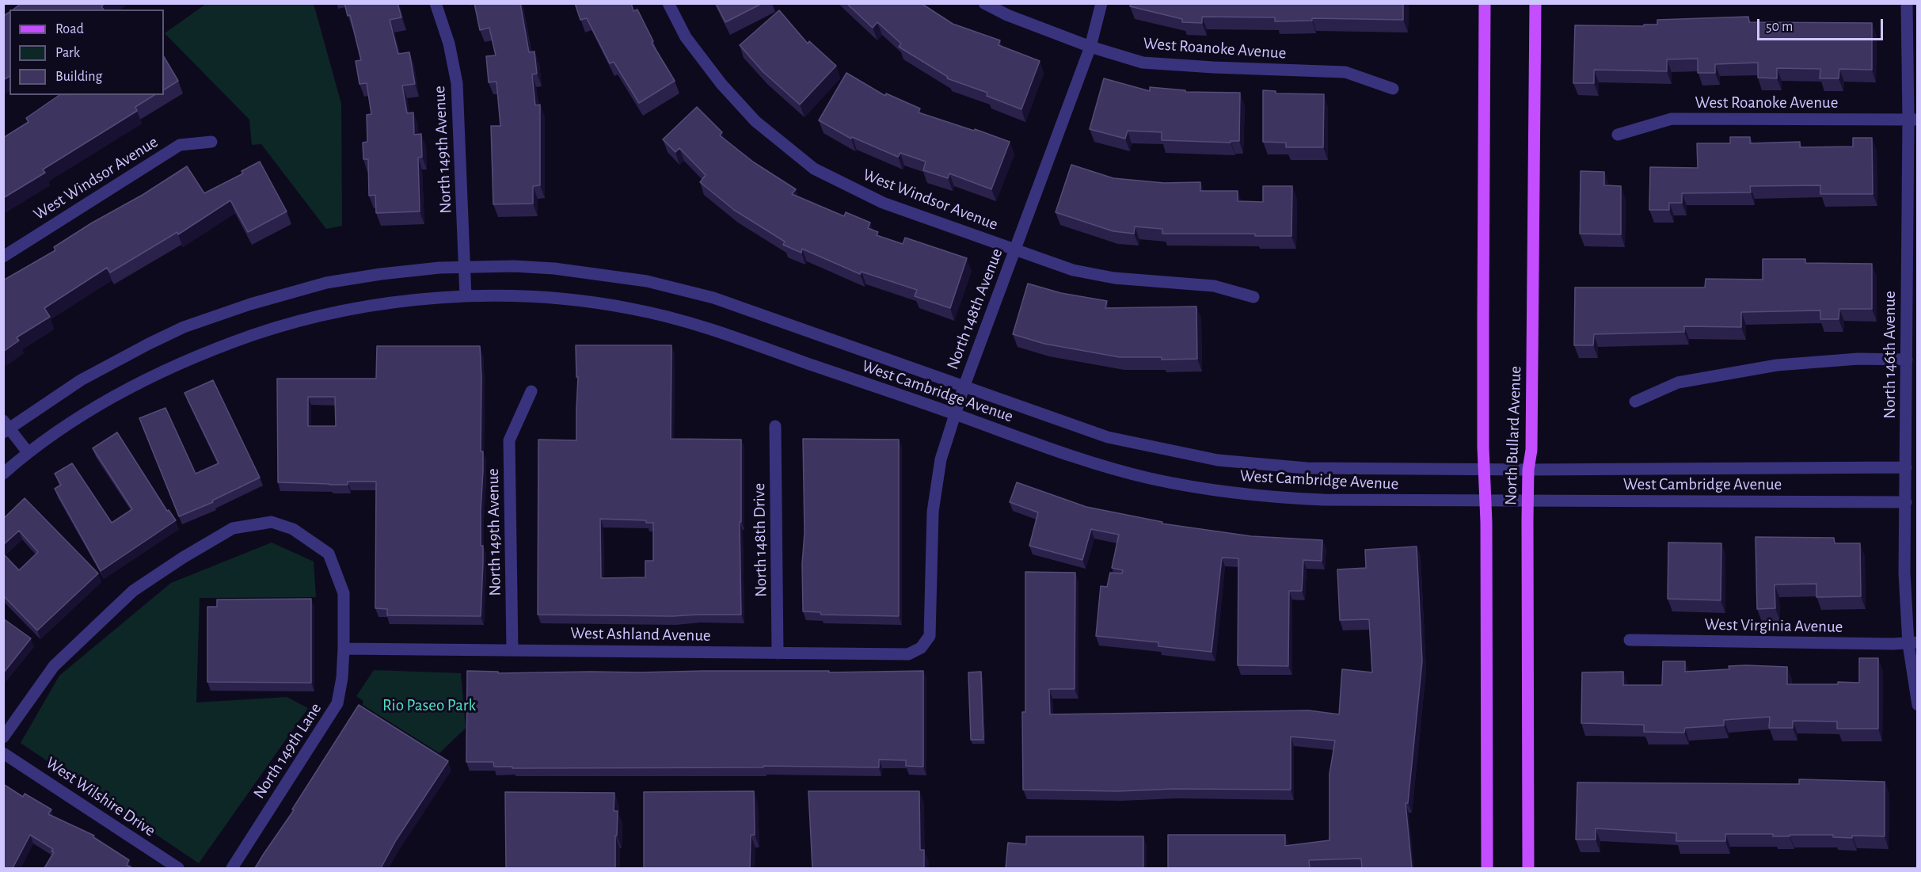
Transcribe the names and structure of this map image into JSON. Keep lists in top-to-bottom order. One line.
{"streets":{"main road":["North Bullard Avenue"],"street":["West Roanoke Avenue","North 149th Avenue","West Windsor Avenue","North 148th Avenue","North 146th Avenue","West Cambridge Avenue","North 148th Drive","West Virginia Avenue","West Ashland Avenue","North 149th Lane","West Wilshire Drive"]},"crossings":[["West Roanoke Avenue","North 148th Avenue"],["West Roanoke Avenue","North 146th Avenue"],["North 149th Avenue","West Cambridge Avenue"],["North 149th Avenue","West Ashland Avenue"],["West Windsor Avenue","North 148th Avenue"],["North 148th Avenue","West Cambridge Avenue"],["North 148th Avenue","West Ashland Avenue"],["North 146th Avenue","West Cambridge Avenue"],["North 146th Avenue","West Virginia Avenue"],["West Cambridge Avenue","North Bullard Avenue"],["North 148th Drive","West Ashland Avenue"],["West Ashland Avenue","North 149th Lane"]],"parks":["Rio Paseo Park"],"legend":["Road","Park","Building"],"scale_bar":"50 m"}
